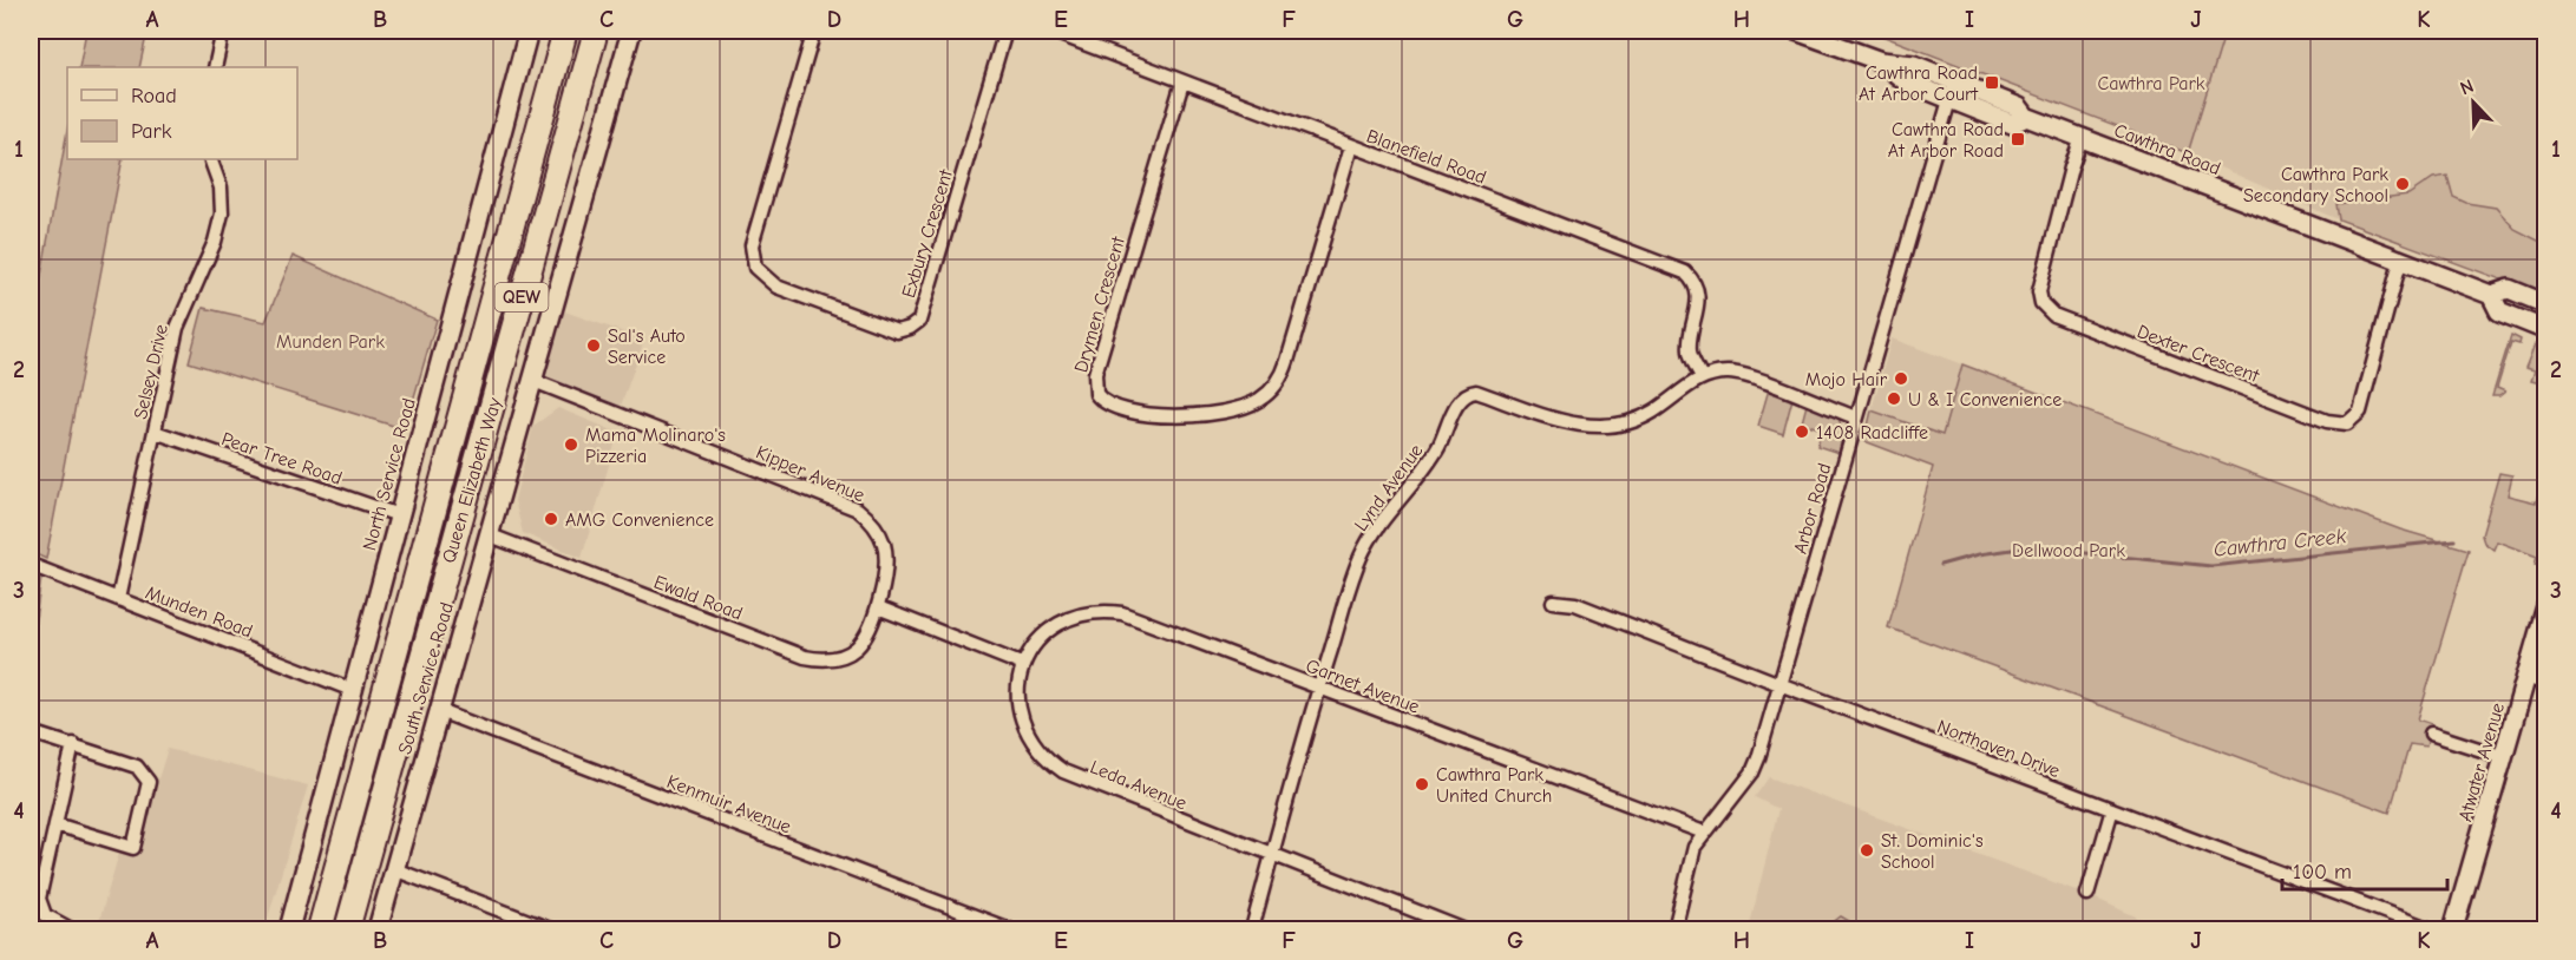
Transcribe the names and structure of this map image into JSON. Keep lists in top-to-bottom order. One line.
{"streets":{"highway":["QEW","Queen Elizabeth Way"],"street":["Cawthra Road","Blanefield Road","Exbury Crescent","Drymen Crescent","Dexter Crescent","Selsey Drive","Pear Tree Road","Kipper Avenue","North Service Road","Lynd Avenue","Arbor Road","Ewald Road","Munden Road","South Service Road","Garnet Avenue","Northaven Drive","Atwater Avenue","Leda Avenue","Kenmuir Avenue"]},"crossings":[["Cawthra Road","Dexter Crescent"],["Cawthra Road","Arbor Road"],["Blanefield Road","Drymen Crescent"],["Blanefield Road","Lynd Avenue"],["Selsey Drive","Pear Tree Road"],["Selsey Drive","Munden Road"],["Pear Tree Road","North Service Road"],["Kipper Avenue","Ewald Road"],["Kipper Avenue","South Service Road"],["North Service Road","Munden Road"],["Lynd Avenue","Garnet Avenue"],["Lynd Avenue","Leda Avenue"],["Arbor Road","Garnet Avenue"],["Arbor Road","Northaven Drive"],["Ewald Road","South Service Road"],["South Service Road","Kenmuir Avenue"],["Garnet Avenue","Leda Avenue"]],"water":["Cawthra Creek"],"parks":["Cawthra Park","Munden Park","Dellwood Park"],"places":{"transit":["Cawthra Road At Arbor Court","Cawthra Road At Arbor Road"],"other":["Cawthra Park Secondary School","Sal's Auto Service","Mojo Hair","U & I Convenience","1408 Radcliffe","Mama Molinaro's Pizzeria","AMG Convenience","Cawthra Park United Church","St. Dominic's School"]},"legend":["Road","Park"],"scale_bar":"100 m","north":"top left","grid":{"columns":["A","B","C","D","E","F","G","H","I","J","K"],"rows":["1","2","3","4"]}}
